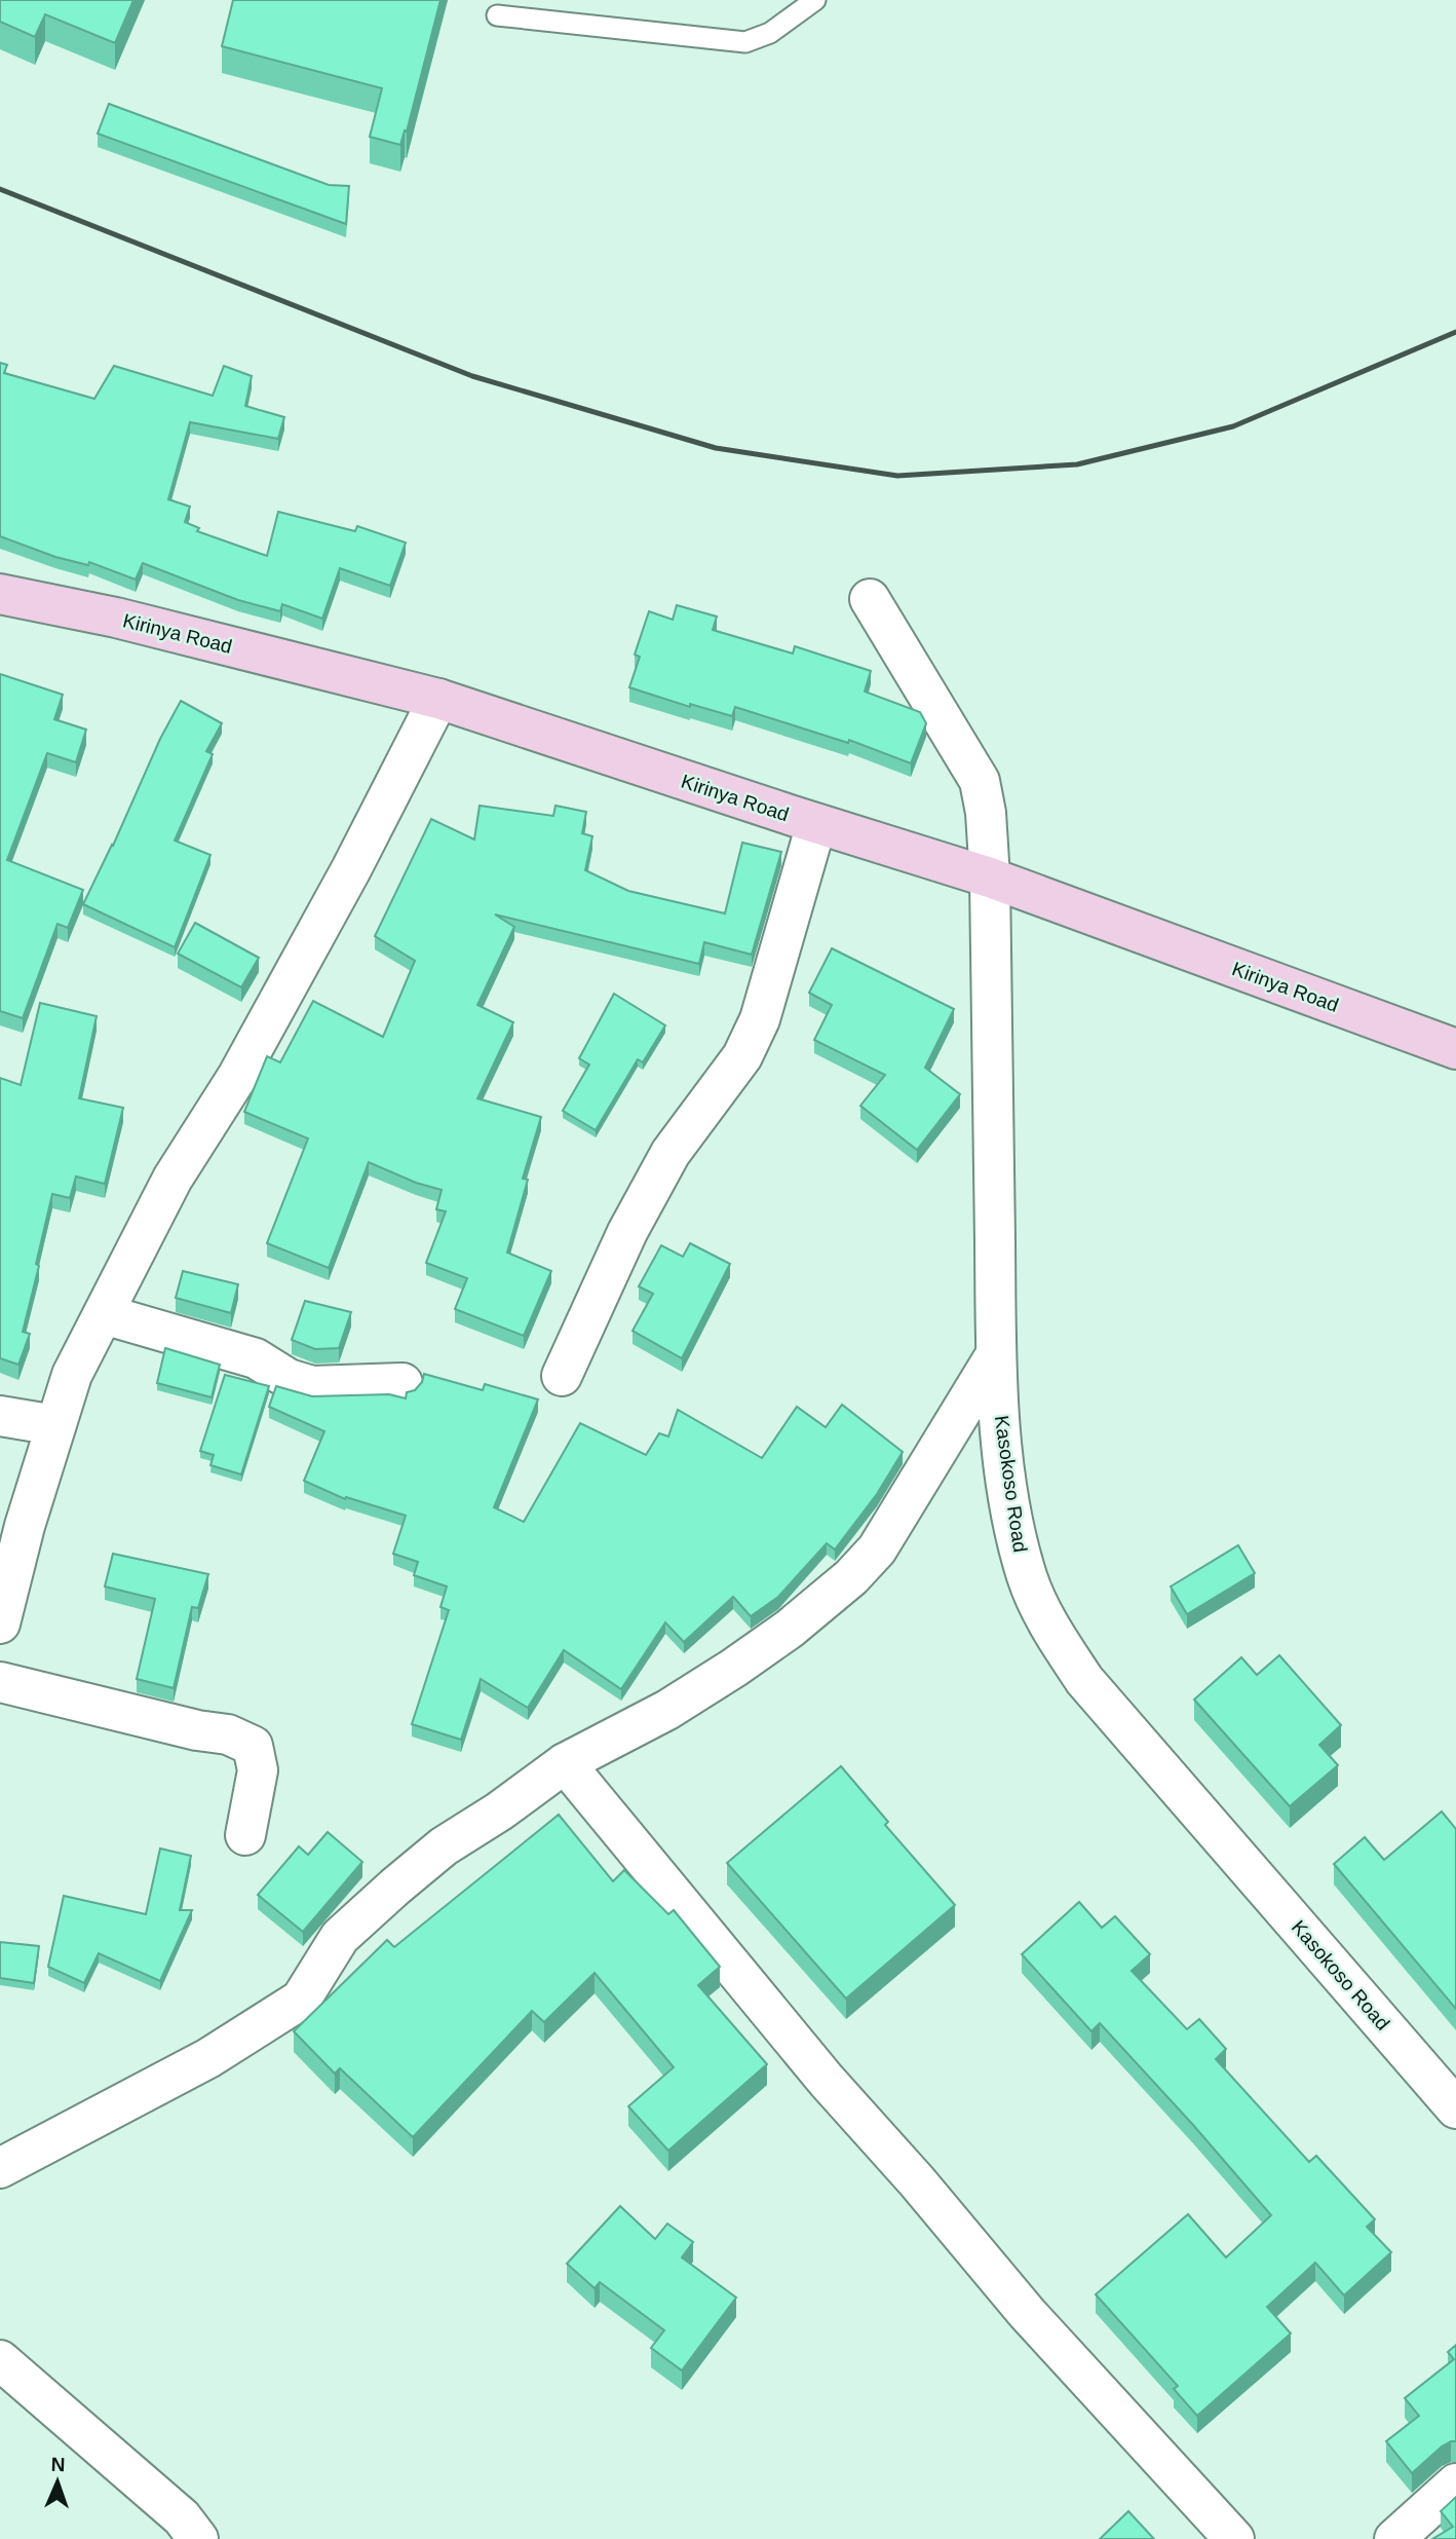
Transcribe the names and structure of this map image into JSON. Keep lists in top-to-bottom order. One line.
{"streets":{"main road":["Kirinya Road"],"street":["Kasokoso Road"]},"crossings":[["Kirinya Road","Kasokoso Road"]],"north":"top"}
